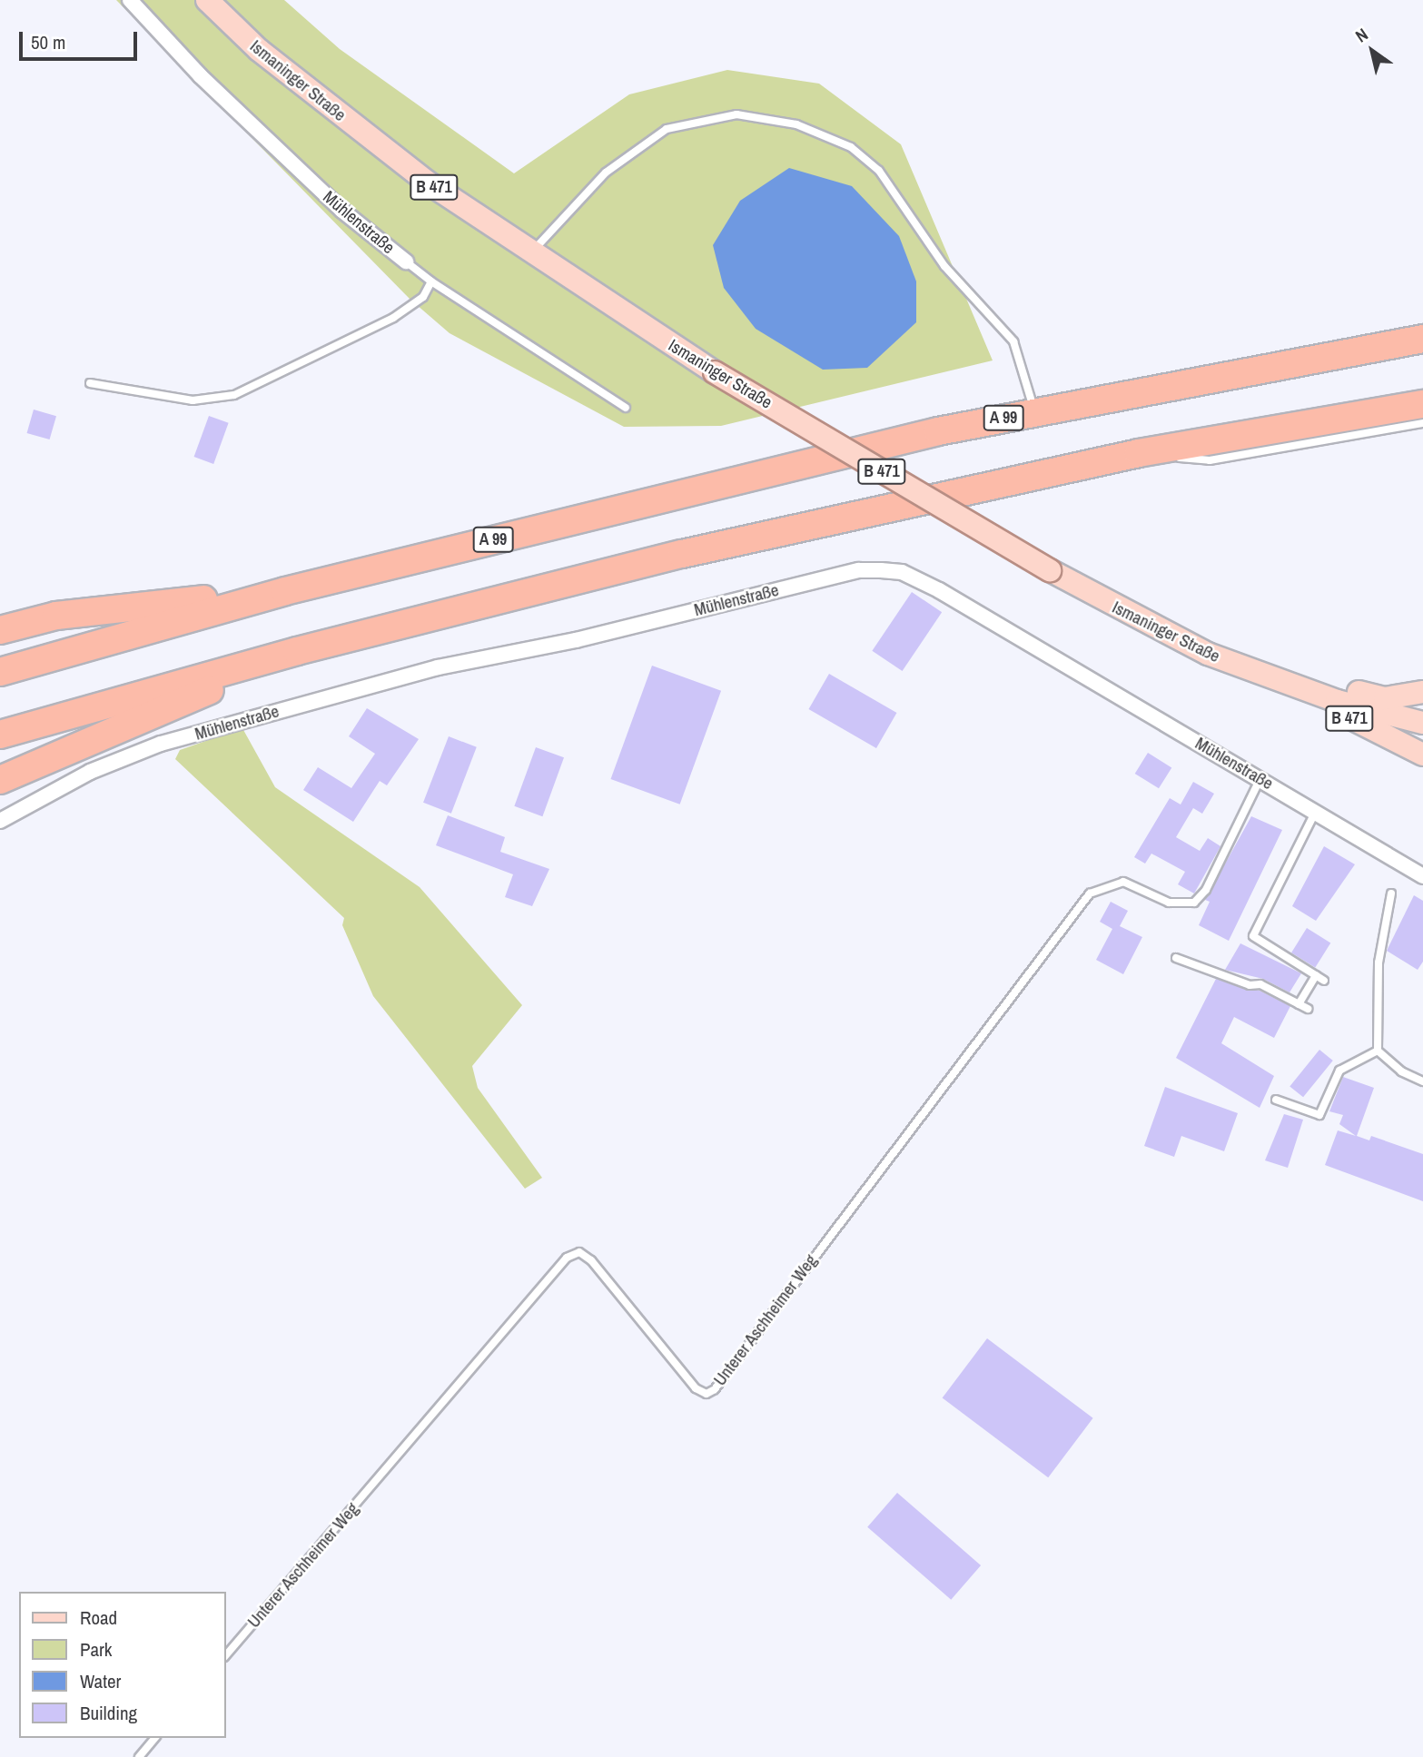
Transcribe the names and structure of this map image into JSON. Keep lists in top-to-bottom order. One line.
{"streets":{"highway":["A 99"],"main road":["Ismaninger Straße","B 471"],"street":["Mühlenstraße"],"lane":["Unterer Aschheimer Weg"]},"crossings":[["Ismaninger Straße","B 471"],["Mühlenstraße","Unterer Aschheimer Weg"]],"legend":["Road","Park","Water","Building"],"scale_bar":"50 m","north":"top left"}
